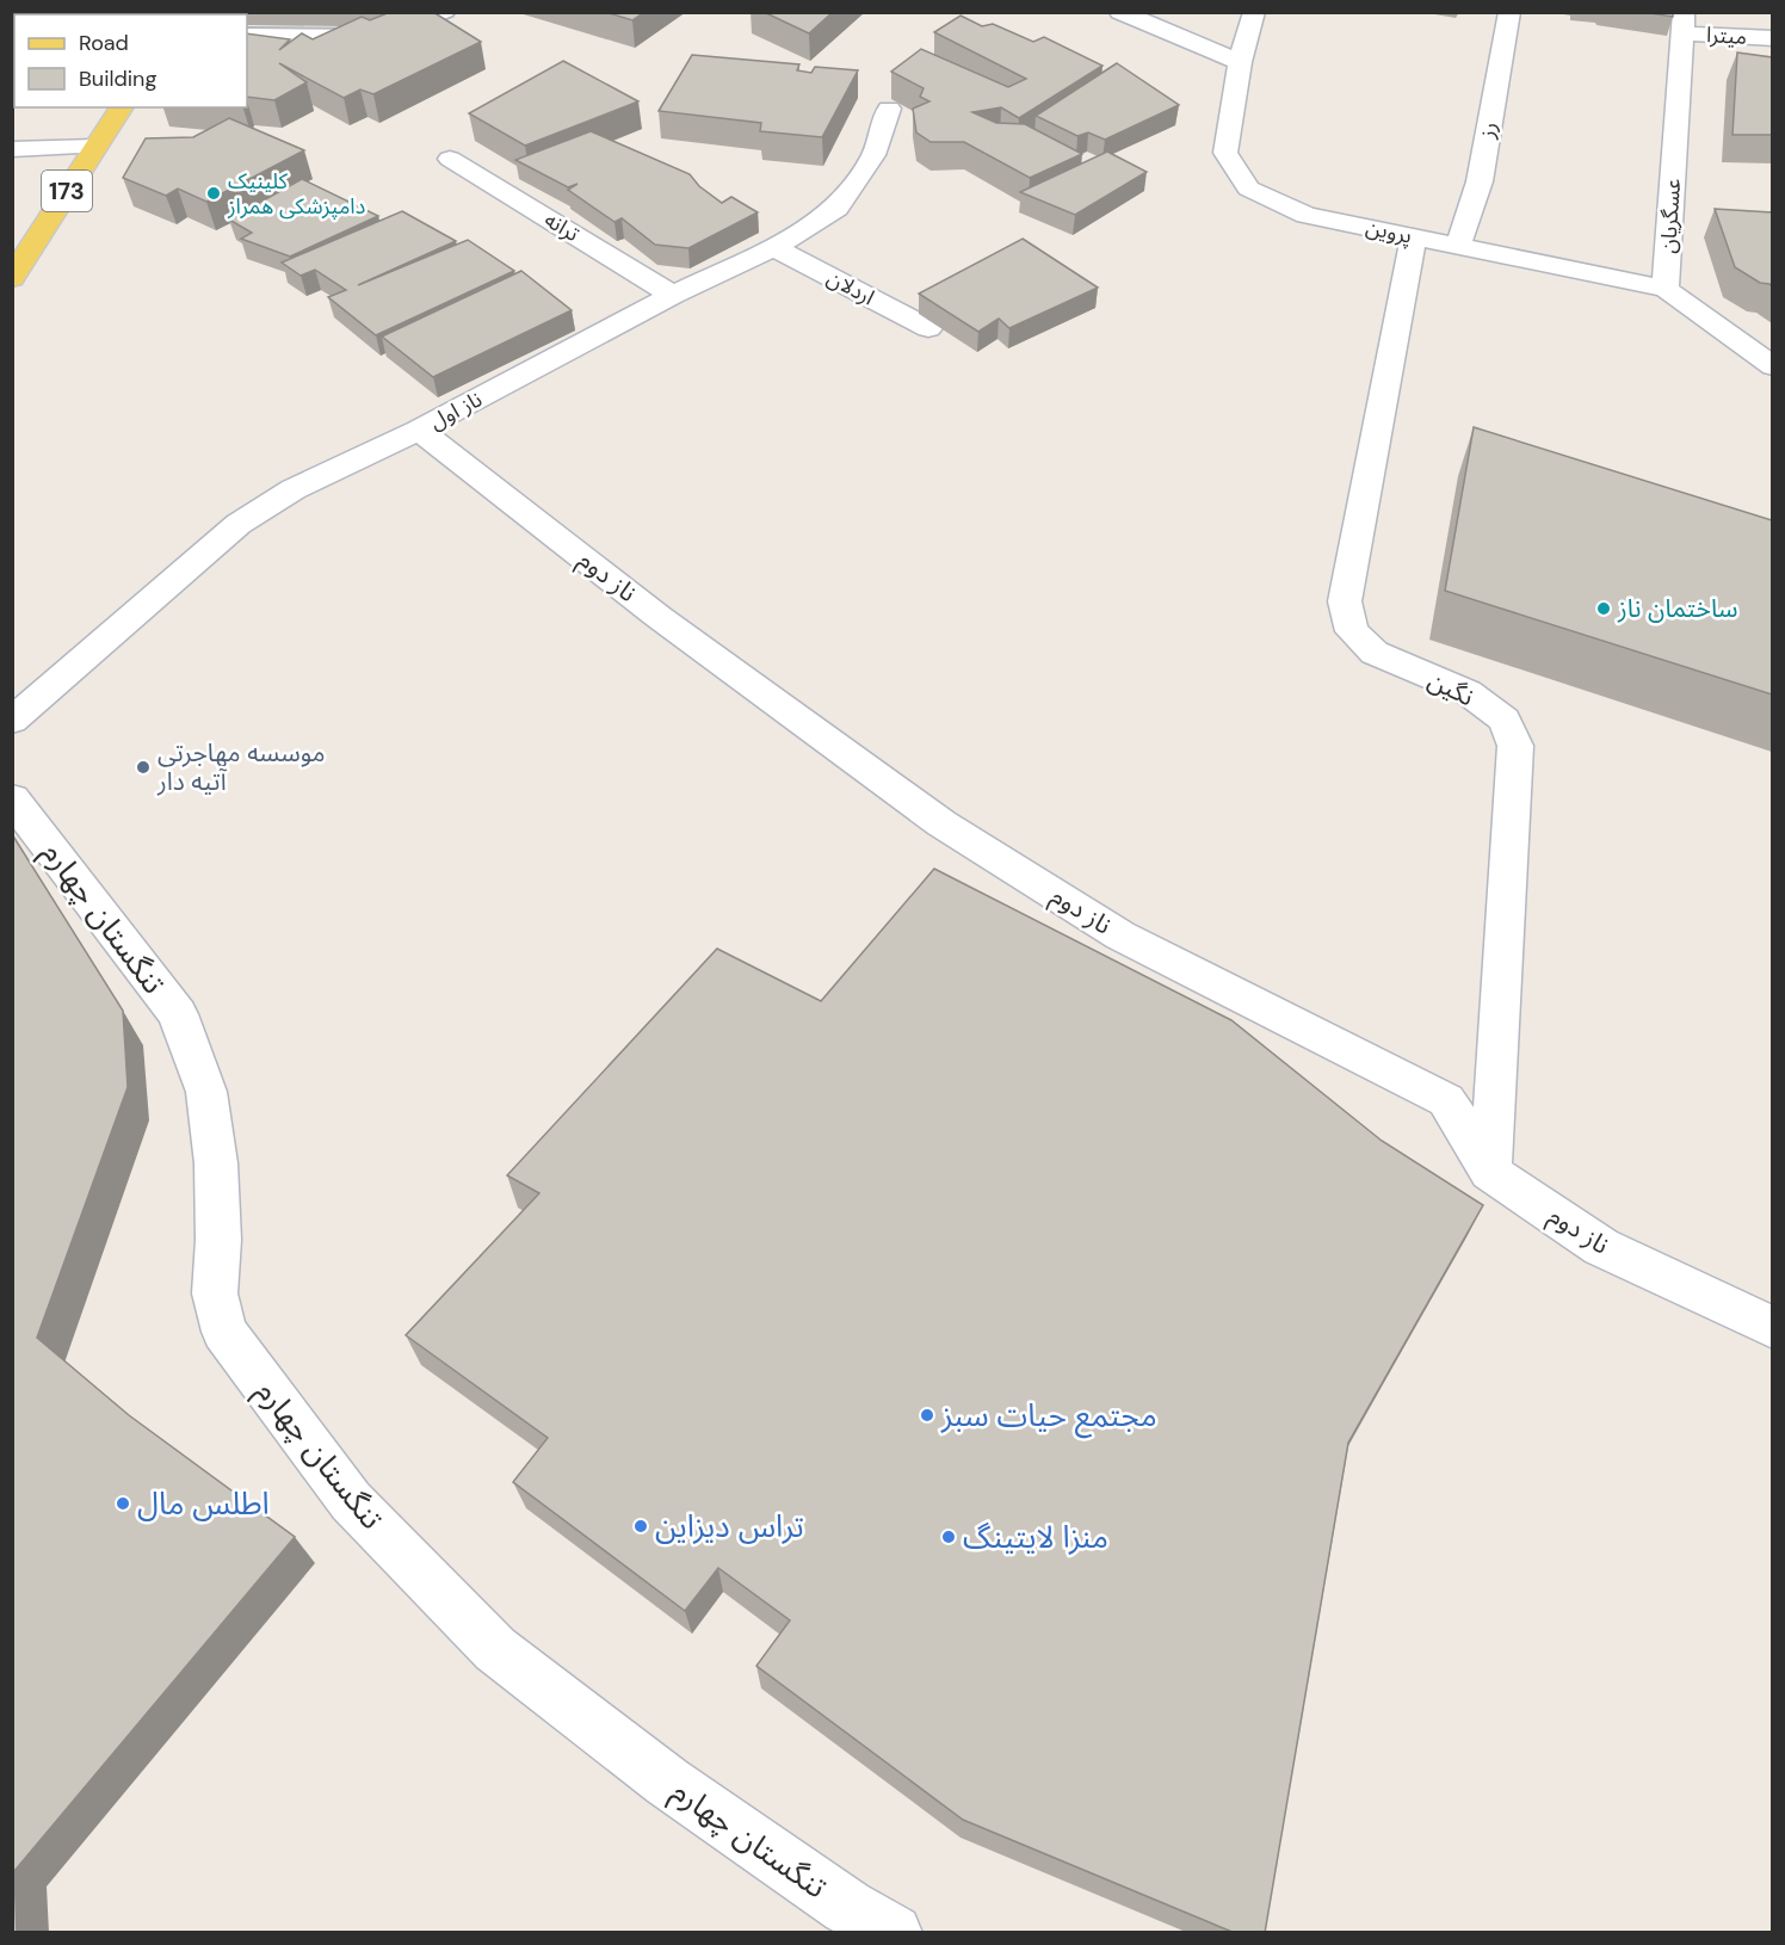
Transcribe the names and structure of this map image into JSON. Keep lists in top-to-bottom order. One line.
{"streets":{"main road":["173"],"street":["میترا","رز","عسگریان","ترانه","پروین","اردلان","ناز اول","ناز دوم","نگین","تنگستان چهارم"]},"crossings":[["میترا","عسگریان"],["رز","پروین"],["عسگریان","پروین"],["ترانه","ناز اول"],["پروین","نگین"],["اردلان","ناز اول"],["ناز اول","ناز دوم"],["ناز دوم","نگین"]],"places":["کلینیک دامپزشکی همراز","ساختمان ناز","موسسه مهاجرتی آتیه دار","مجتمع حیات سبز","اطلس مال","تراس دیزاین","منزا لایتینگ"],"legend":["Road","Building"]}
